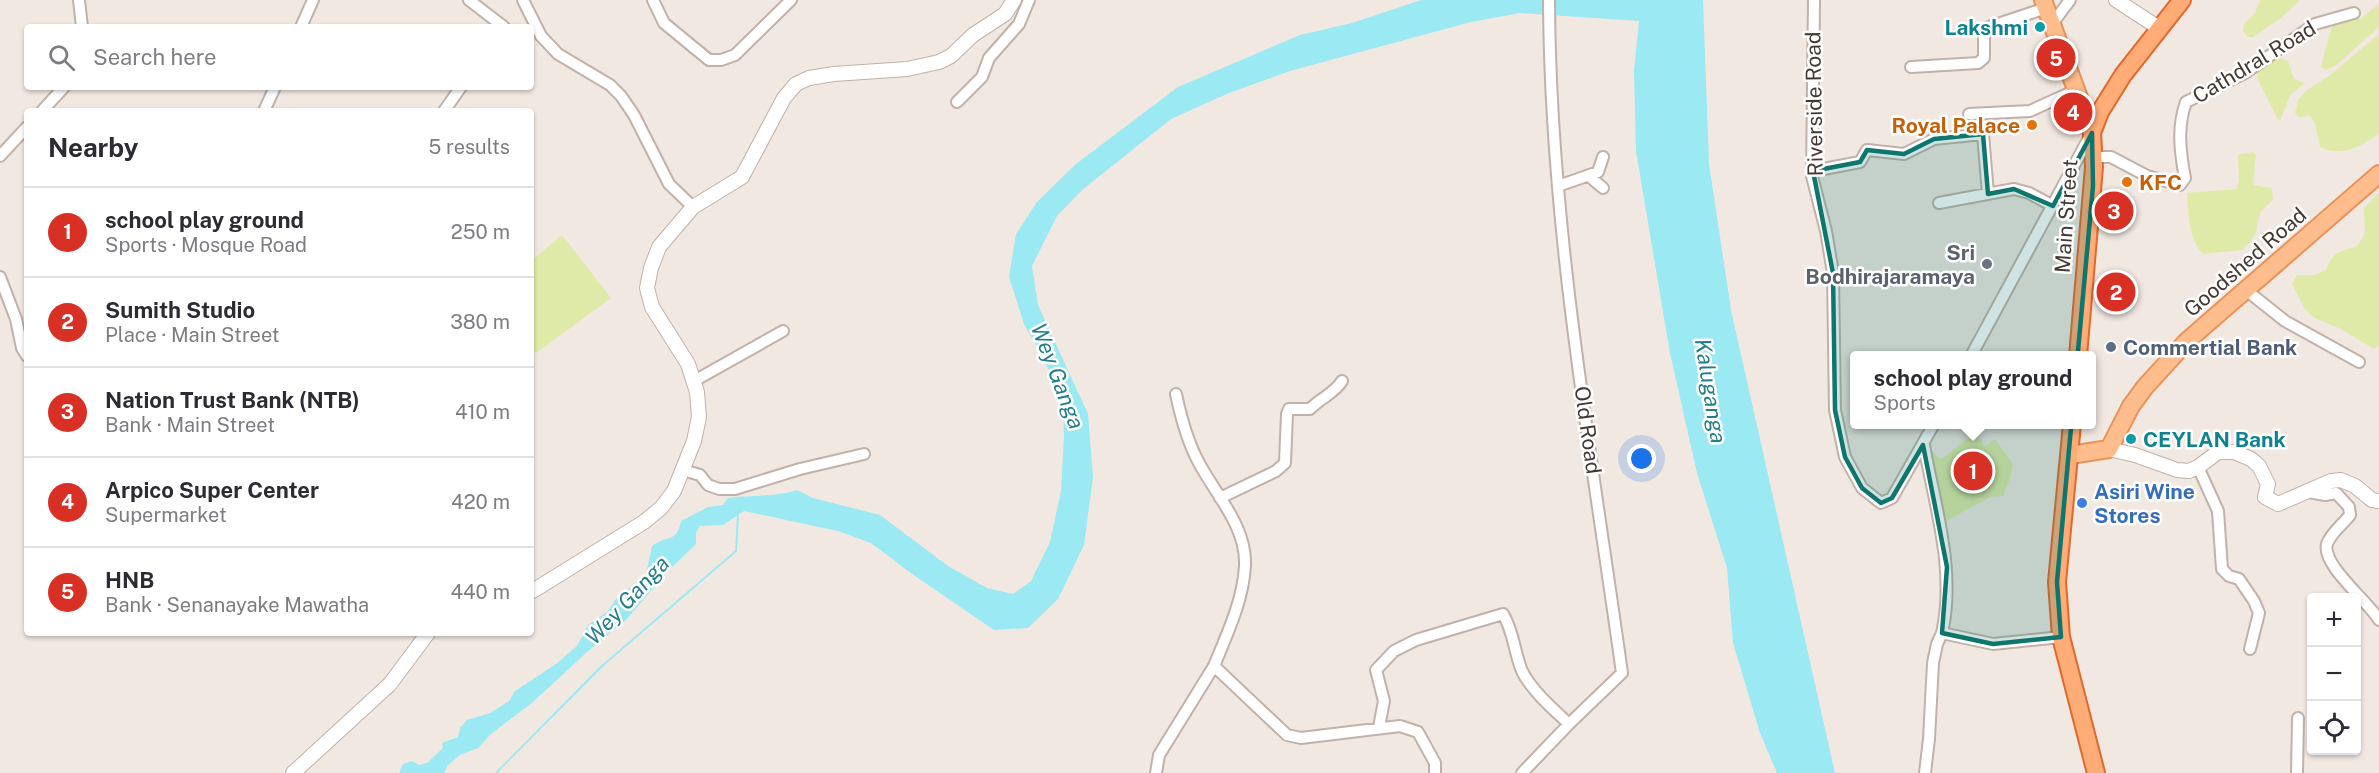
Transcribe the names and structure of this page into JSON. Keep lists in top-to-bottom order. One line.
{"streets":{"highway":["Main Street"],"main road":["Goodshed Road"],"street":["Cathdral Road","Riverside Road","Old Road"]},"crossings":[["Cathdral Road","Main Street"]],"water":["Wey Ganga","Kaluganga"],"places":["Lakshmi","Royal Palace","KFC","Sri Bodhirajaramaya","Commertial Bank","CEYLAN Bank","Asiri Wine Stores"],"page":{"search":"Search here","pins":["5","4","3","2","1"],"heading":["Nearby","5 results"],"list":[{"mark":"1","name":"school play ground","note":"Sports · Mosque Road","value":"250 m"},{"mark":"2","name":"Sumith Studio","note":"Place · Main Street","value":"380 m"},{"mark":"3","name":"Nation Trust Bank (NTB)","note":"Bank · Main Street","value":"410 m"},{"mark":"4","name":"Arpico Super Center","note":"Supermarket","value":"420 m"},{"mark":"5","name":"HNB","note":"Bank · Senanayake Mawatha","value":"440 m"}],"popup":["school play ground","Sports"],"map_buttons":["+","−"]}}
